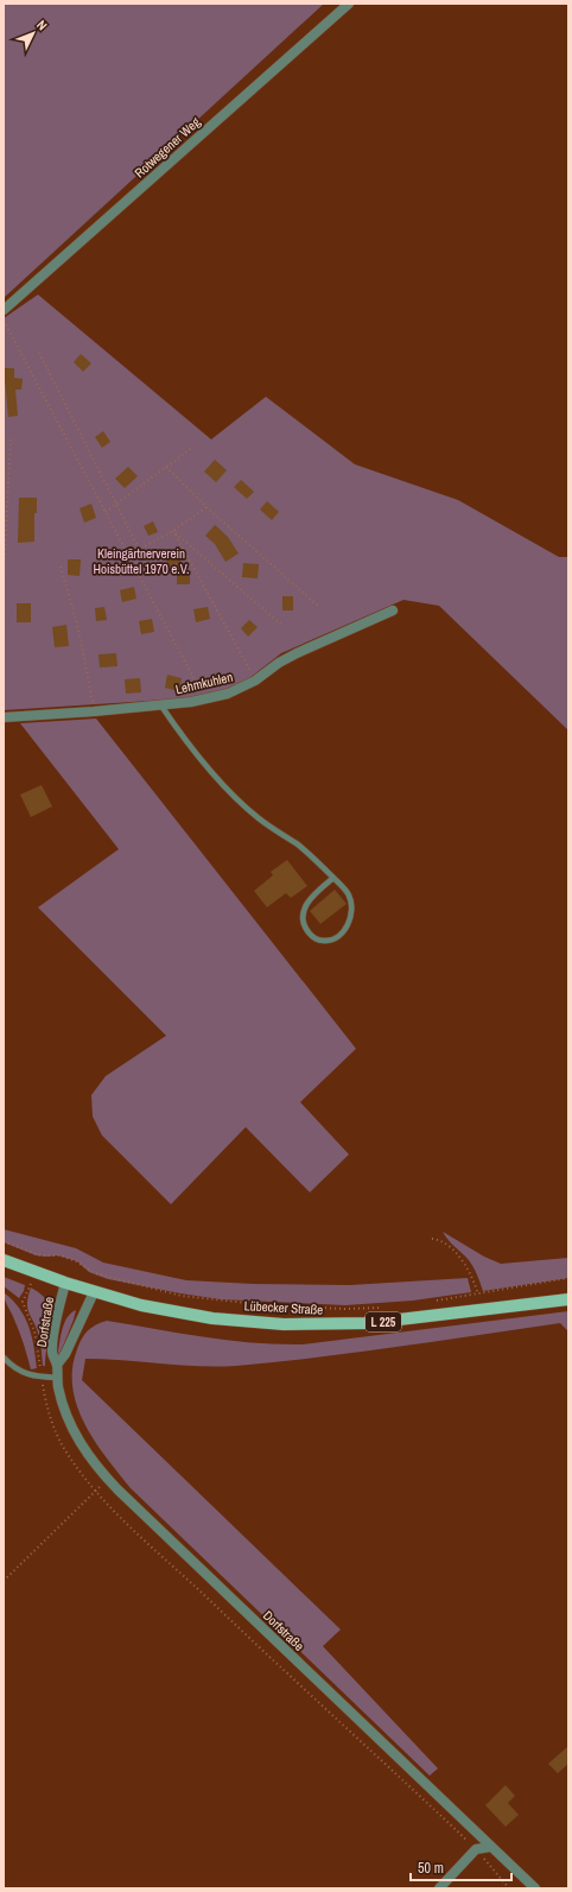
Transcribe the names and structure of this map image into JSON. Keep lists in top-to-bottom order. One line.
{"streets":{"main road":["Lübecker Straße","L 225"],"street":["Rotwegener Weg","Lehmkuhlen","Dorfstraße"]},"crossings":[["Lübecker Straße","Dorfstraße"]],"parks":["Kleingärtnerverein Hoisbüttel 1970 e.V."],"scale_bar":"50 m","north":"top right"}
